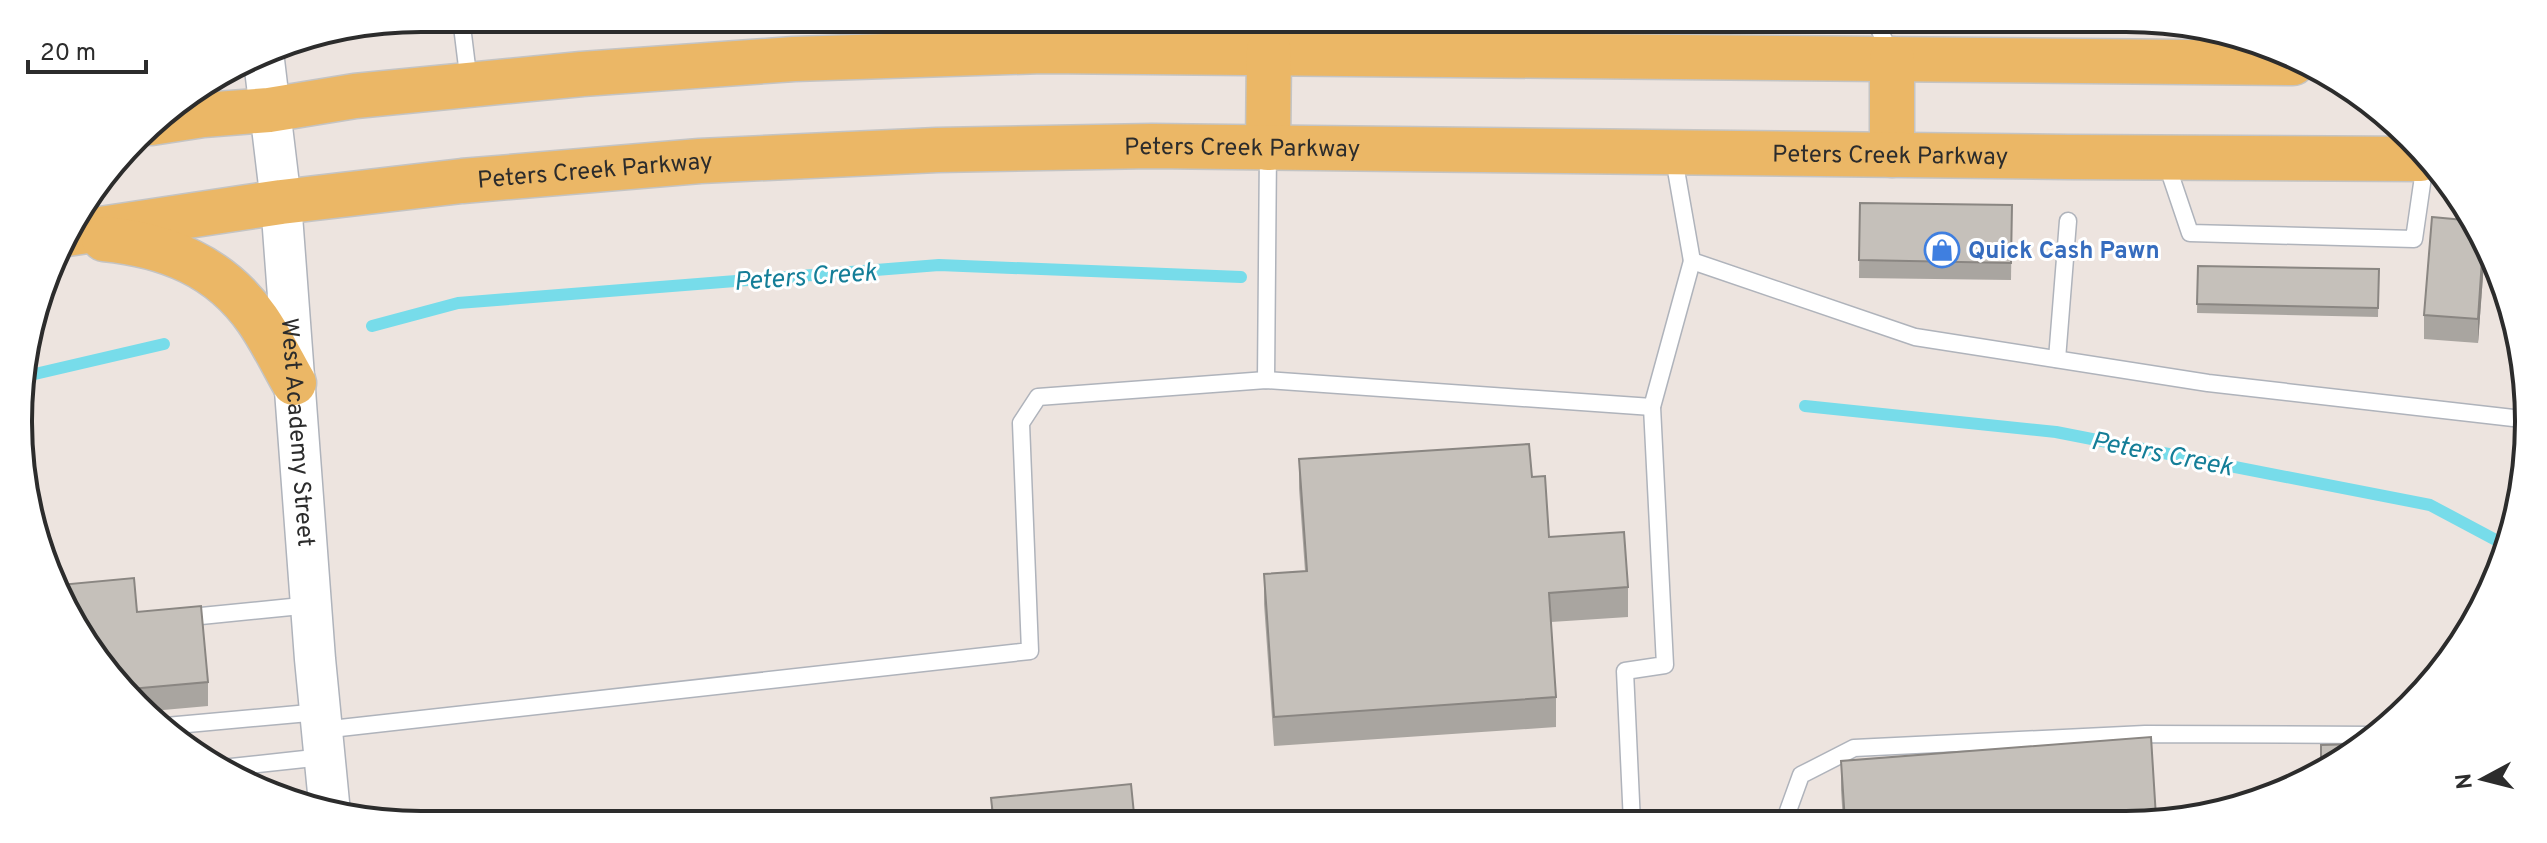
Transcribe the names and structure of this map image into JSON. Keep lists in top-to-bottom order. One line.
{"streets":{"main road":["Peters Creek Parkway"],"street":["West Academy Street"]},"crossings":[["Peters Creek Parkway","West Academy Street"]],"water":["Peters Creek"],"places":{"shop":["Quick Cash Pawn"]},"scale_bar":"20 m","north":"left"}
